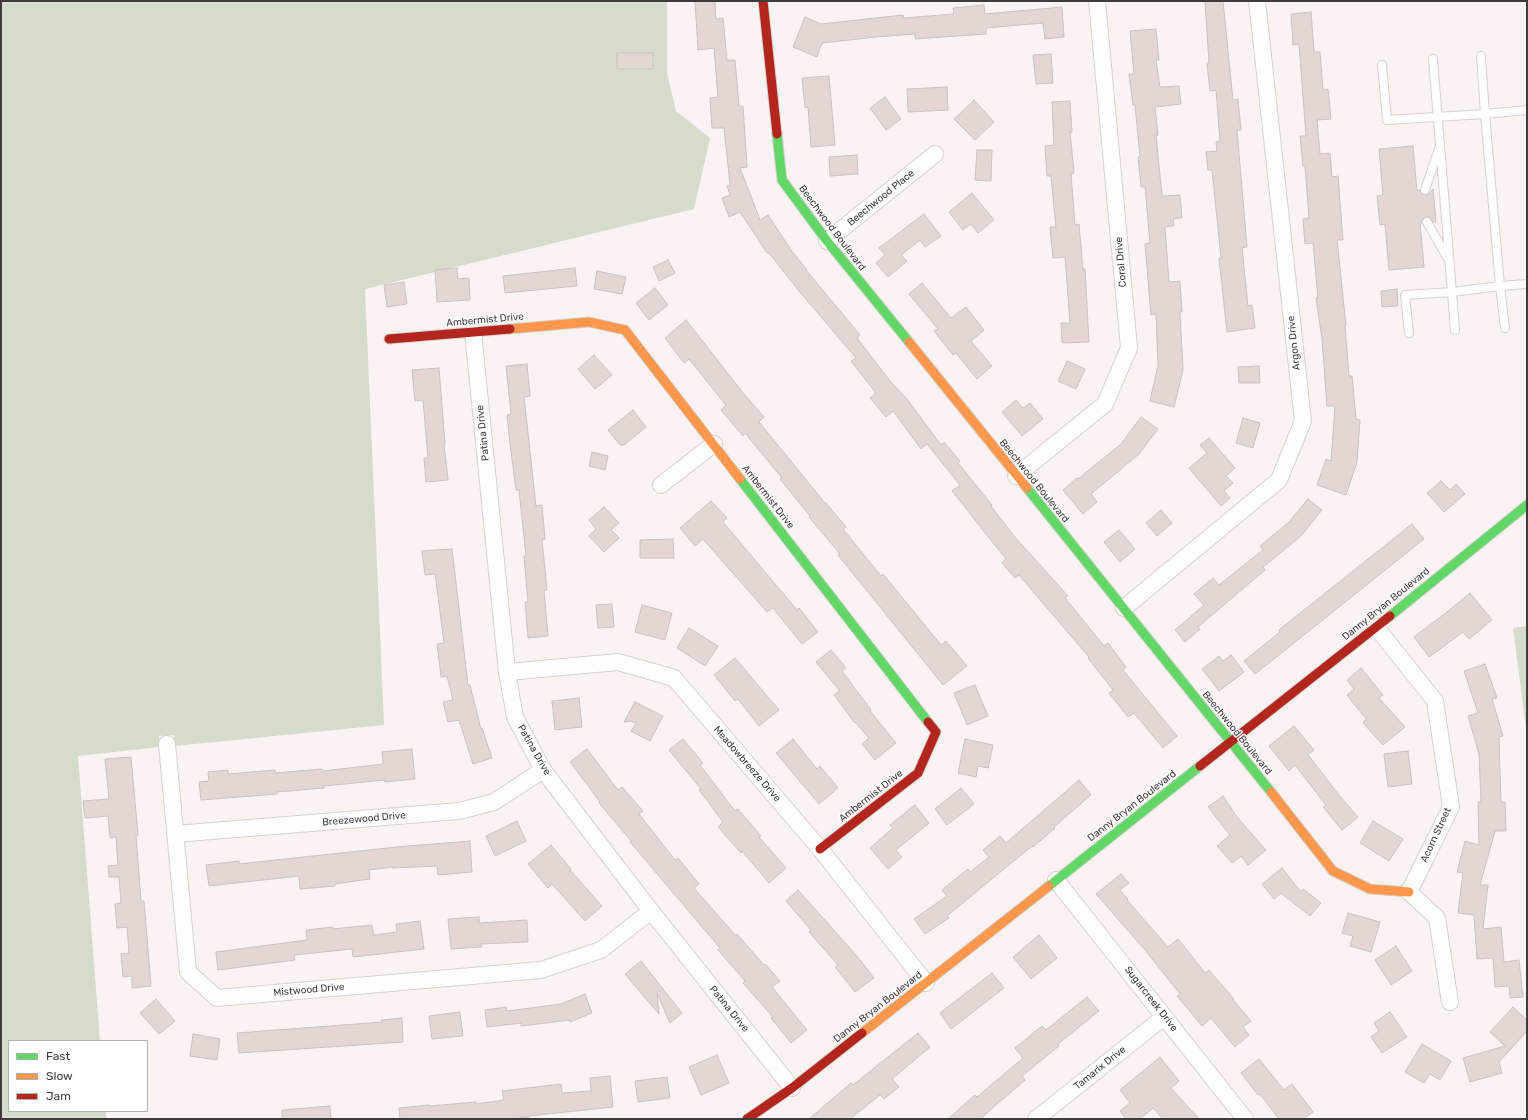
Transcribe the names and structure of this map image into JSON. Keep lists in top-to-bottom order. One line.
{"streets":{"street":["Beechwood Place","Beechwood Boulevard","Coral Drive","Ambermist Drive","Argon Drive","Patina Drive","Danny Bryan Boulevard","Meadowbreeze Drive","Breezewood Drive","Acorn Street","Mistwood Drive","Sugarcreek Drive","Tamarix Drive"]},"crossings":[["Beechwood Place","Beechwood Boulevard"],["Beechwood Boulevard","Coral Drive"],["Beechwood Boulevard","Argon Drive"],["Beechwood Boulevard","Danny Bryan Boulevard"],["Beechwood Boulevard","Acorn Street"],["Ambermist Drive","Patina Drive"],["Ambermist Drive","Meadowbreeze Drive"],["Patina Drive","Danny Bryan Boulevard"],["Patina Drive","Meadowbreeze Drive"],["Patina Drive","Breezewood Drive"],["Patina Drive","Mistwood Drive"],["Danny Bryan Boulevard","Meadowbreeze Drive"],["Danny Bryan Boulevard","Acorn Street"],["Danny Bryan Boulevard","Sugarcreek Drive"],["Breezewood Drive","Mistwood Drive"],["Sugarcreek Drive","Tamarix Drive"]],"legend":["Fast","Slow","Jam"]}
